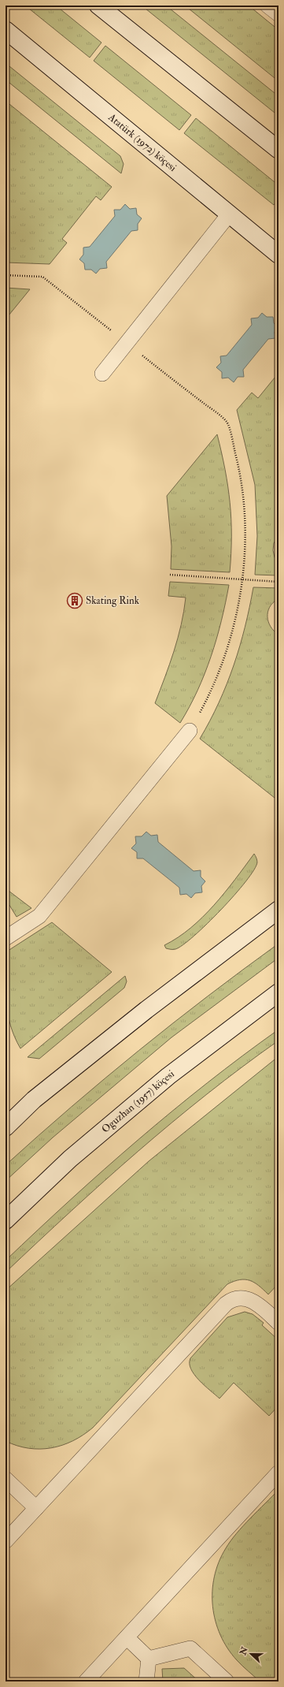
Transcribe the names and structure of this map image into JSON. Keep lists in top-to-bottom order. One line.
{"streets":{"main road":["Atatürk (1972) köçesi","Oguzhan (1957) köçesi"]},"places":{"building":["Skating Rink"]},"north":"left"}
